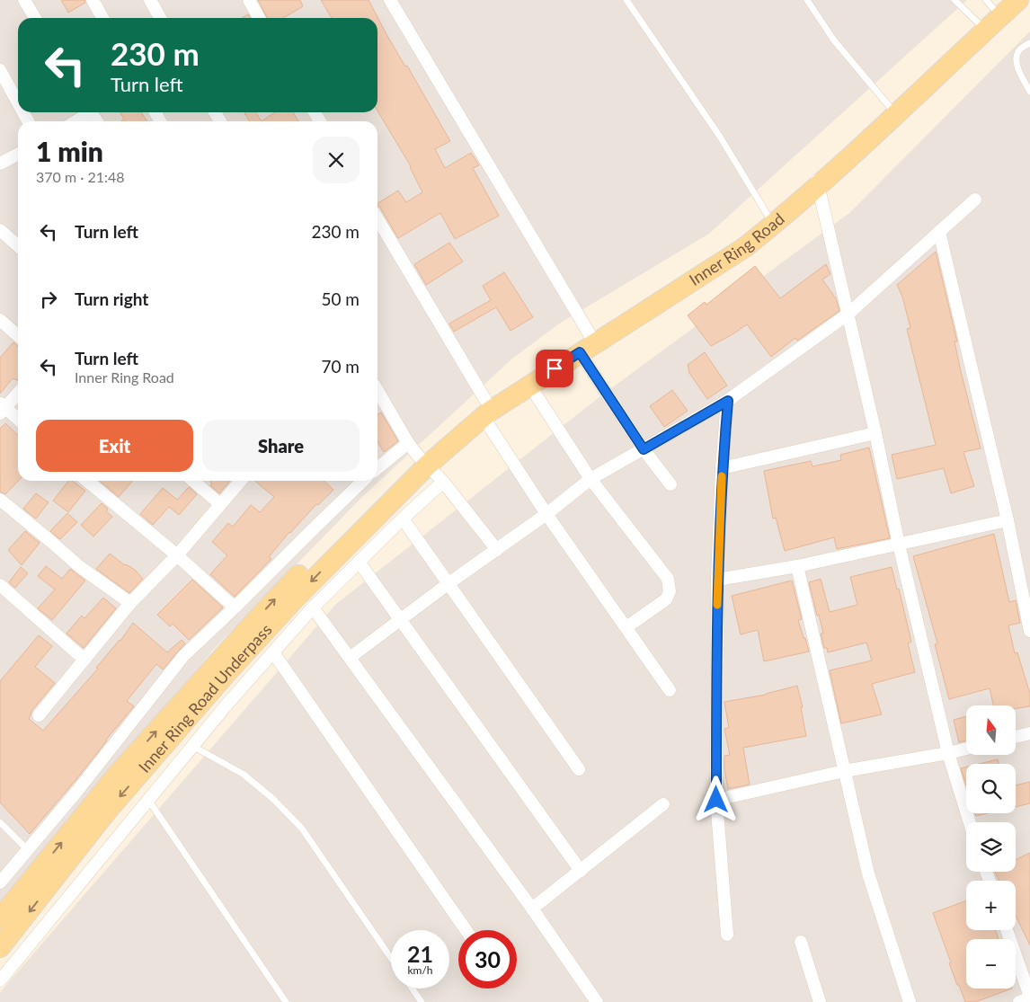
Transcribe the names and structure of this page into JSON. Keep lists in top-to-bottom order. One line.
{"streets":{"main road":["Inner Ring Road","Inner Ring Road Underpass"]},"crossings":[["Inner Ring Road","Inner Ring Road Underpass"]],"north":"top","page":{"turn":["230 m","Turn left"],"heading":["1 min","370 m · 21:48"],"list":[{"name":"Turn left","value":"230 m"},{"name":"Turn right","value":"50 m"},{"name":"Turn left","note":"Inner Ring Road","value":"70 m"}],"buttons":["Exit","Share"],"map_buttons":["+","−"],"speed":"21 km/h","limit":"30"}}
